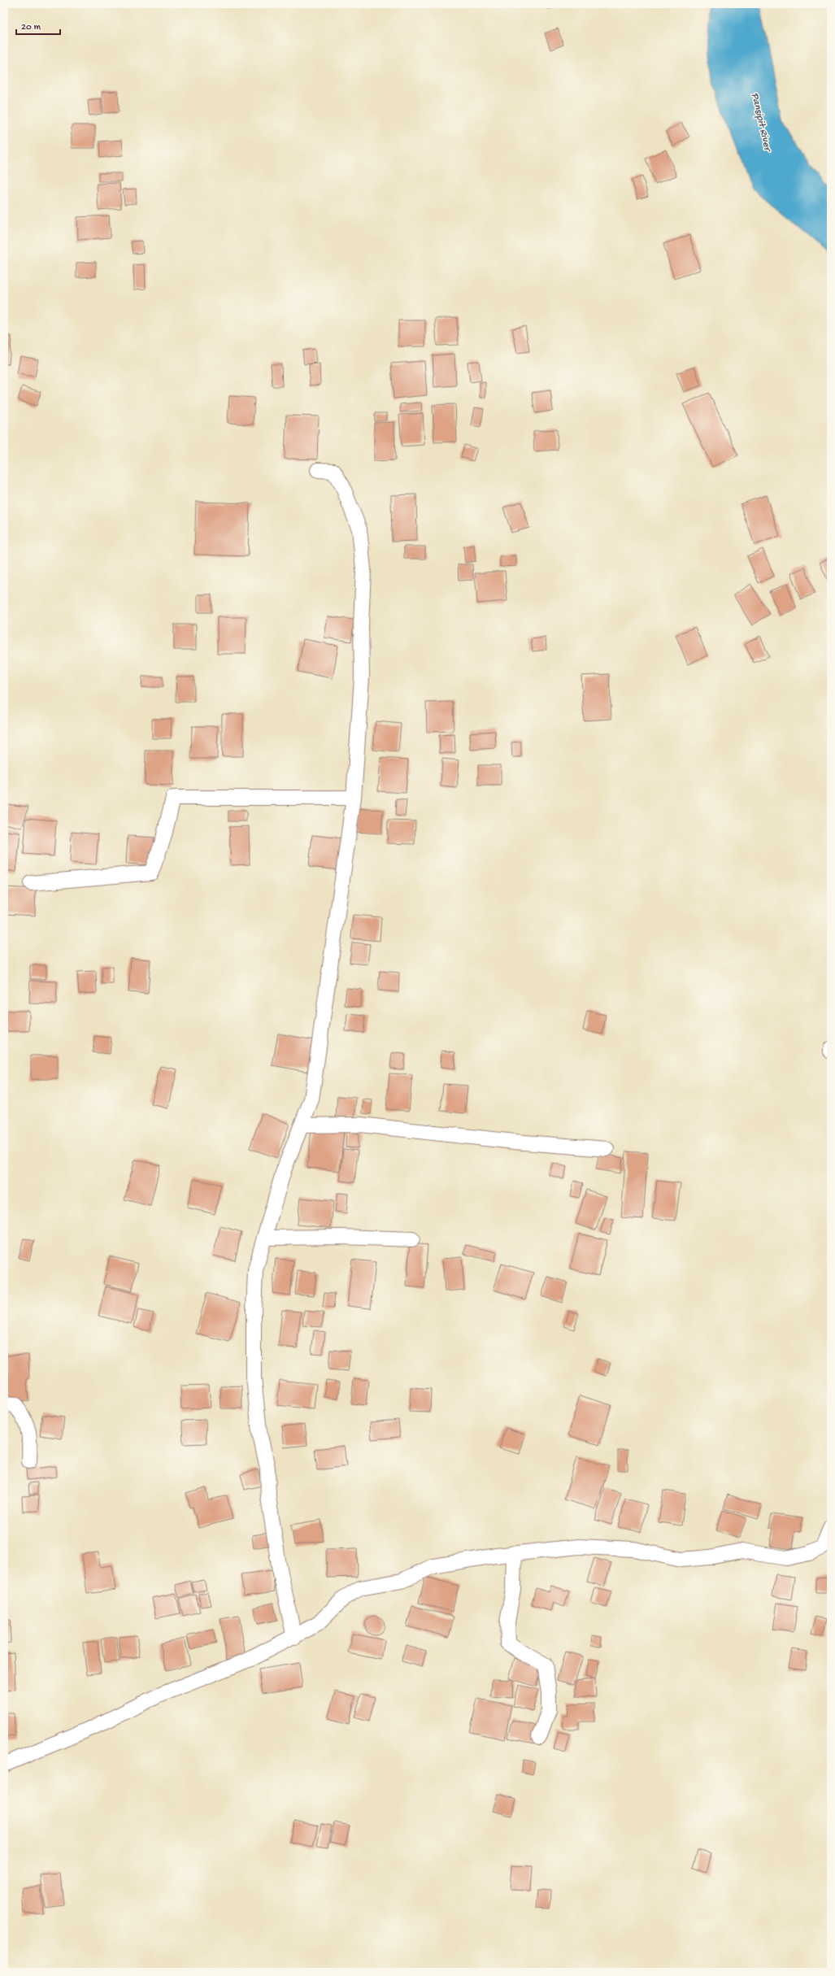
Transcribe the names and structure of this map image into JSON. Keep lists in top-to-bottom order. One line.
{"water":["Pansipit River"],"scale_bar":"20 m"}
